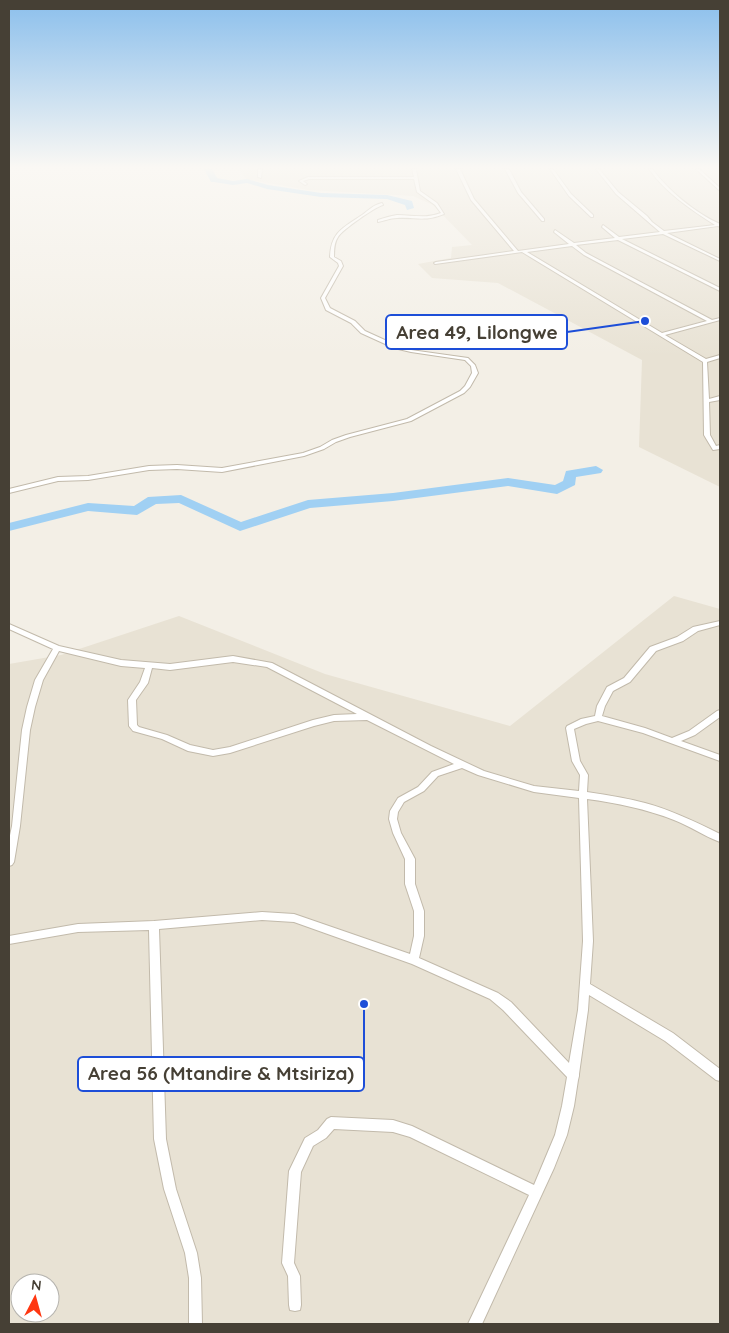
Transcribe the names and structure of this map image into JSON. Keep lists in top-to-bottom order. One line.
{"places":["Area 49, Lilongwe","Area 56 (Mtandire & Mtsiriza)"],"north":"top"}
